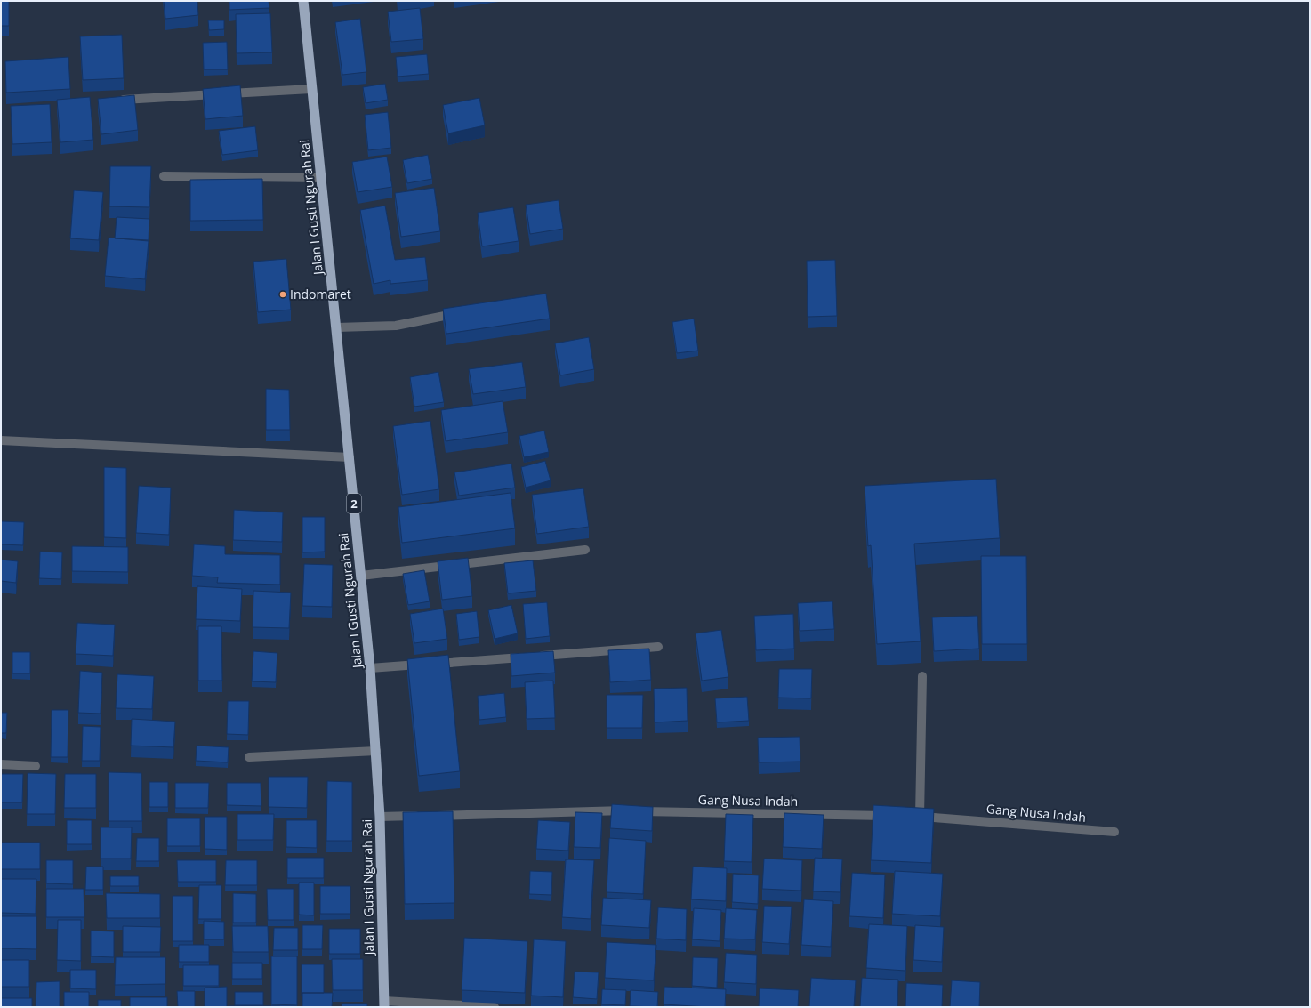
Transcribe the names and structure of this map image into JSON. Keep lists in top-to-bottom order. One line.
{"streets":{"highway":["Jalan I Gusti Ngurah Rai","2"],"street":["Gang Nusa Indah"]},"crossings":[["Jalan I Gusti Ngurah Rai","Gang Nusa Indah"]],"places":["Indomaret"]}
